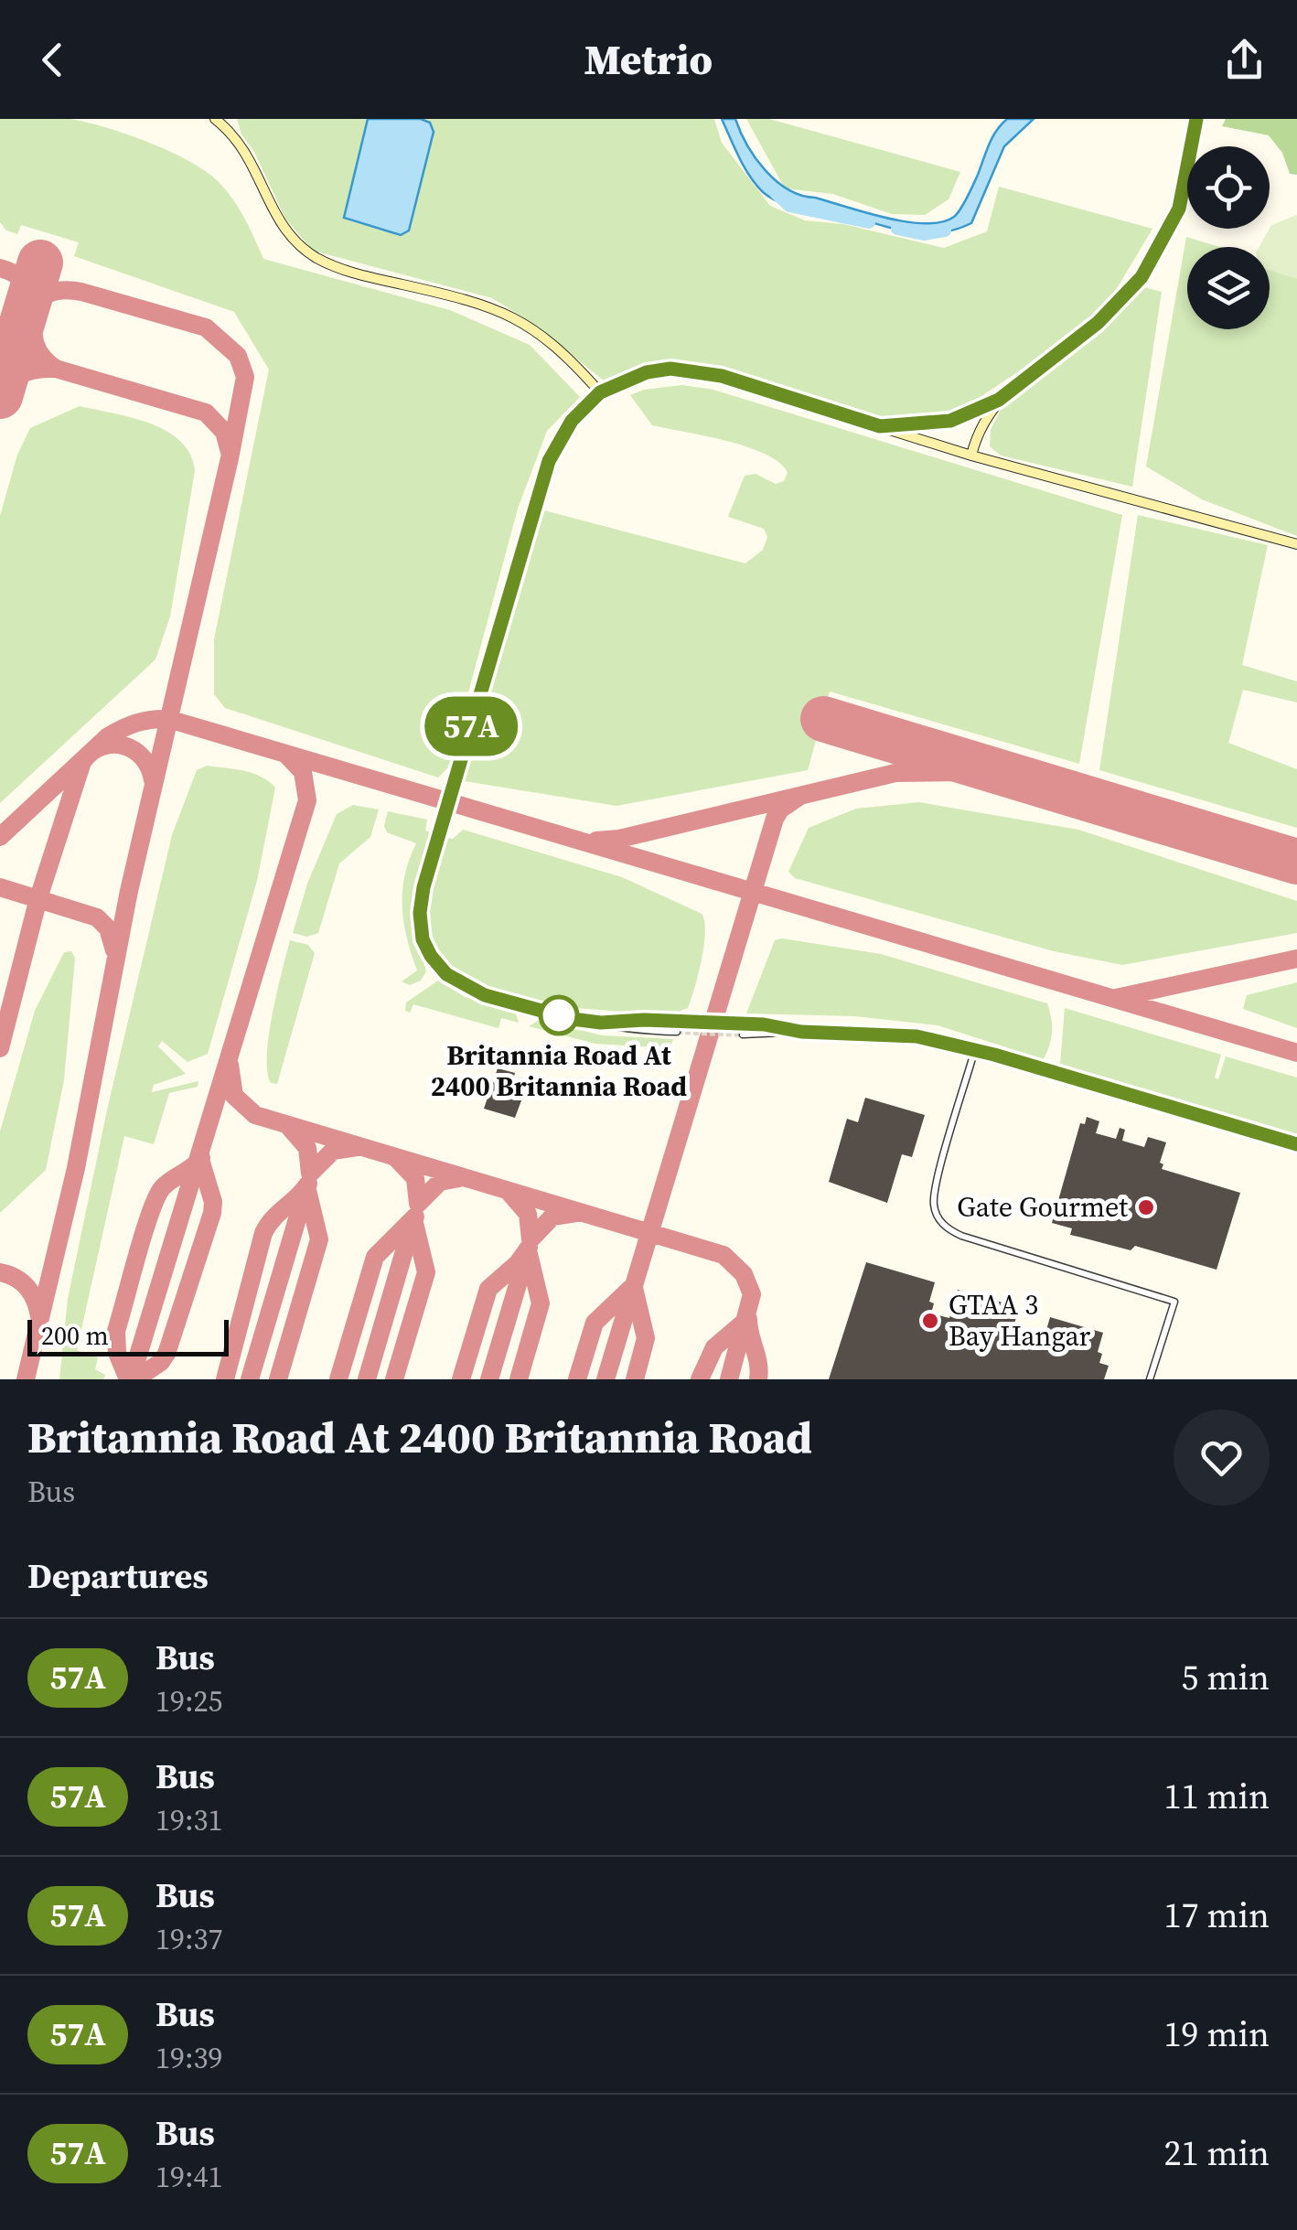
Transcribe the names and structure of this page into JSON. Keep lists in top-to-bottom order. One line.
{"places":["Britannia Road At 2400 Britannia Road","Gate Gourmet","GTAA 3 Bay Hangar"],"lines":["bus line 57A"],"scale_bar":"200 m","page":{"header":"Metrio","on_map":"57A","scale":"200 m","heading":[["Britannia Road At 2400 Britannia Road","Bus"],"Departures"],"list":[{"mark":"57A","name":"Bus","note":"19:25","value":"5 min"},{"mark":"57A","name":"Bus","note":"19:31","value":"11 min"},{"mark":"57A","name":"Bus","note":"19:37","value":"17 min"},{"mark":"57A","name":"Bus","note":"19:39","value":"19 min"},{"mark":"57A","name":"Bus","note":"19:41","value":"21 min"}]}}
